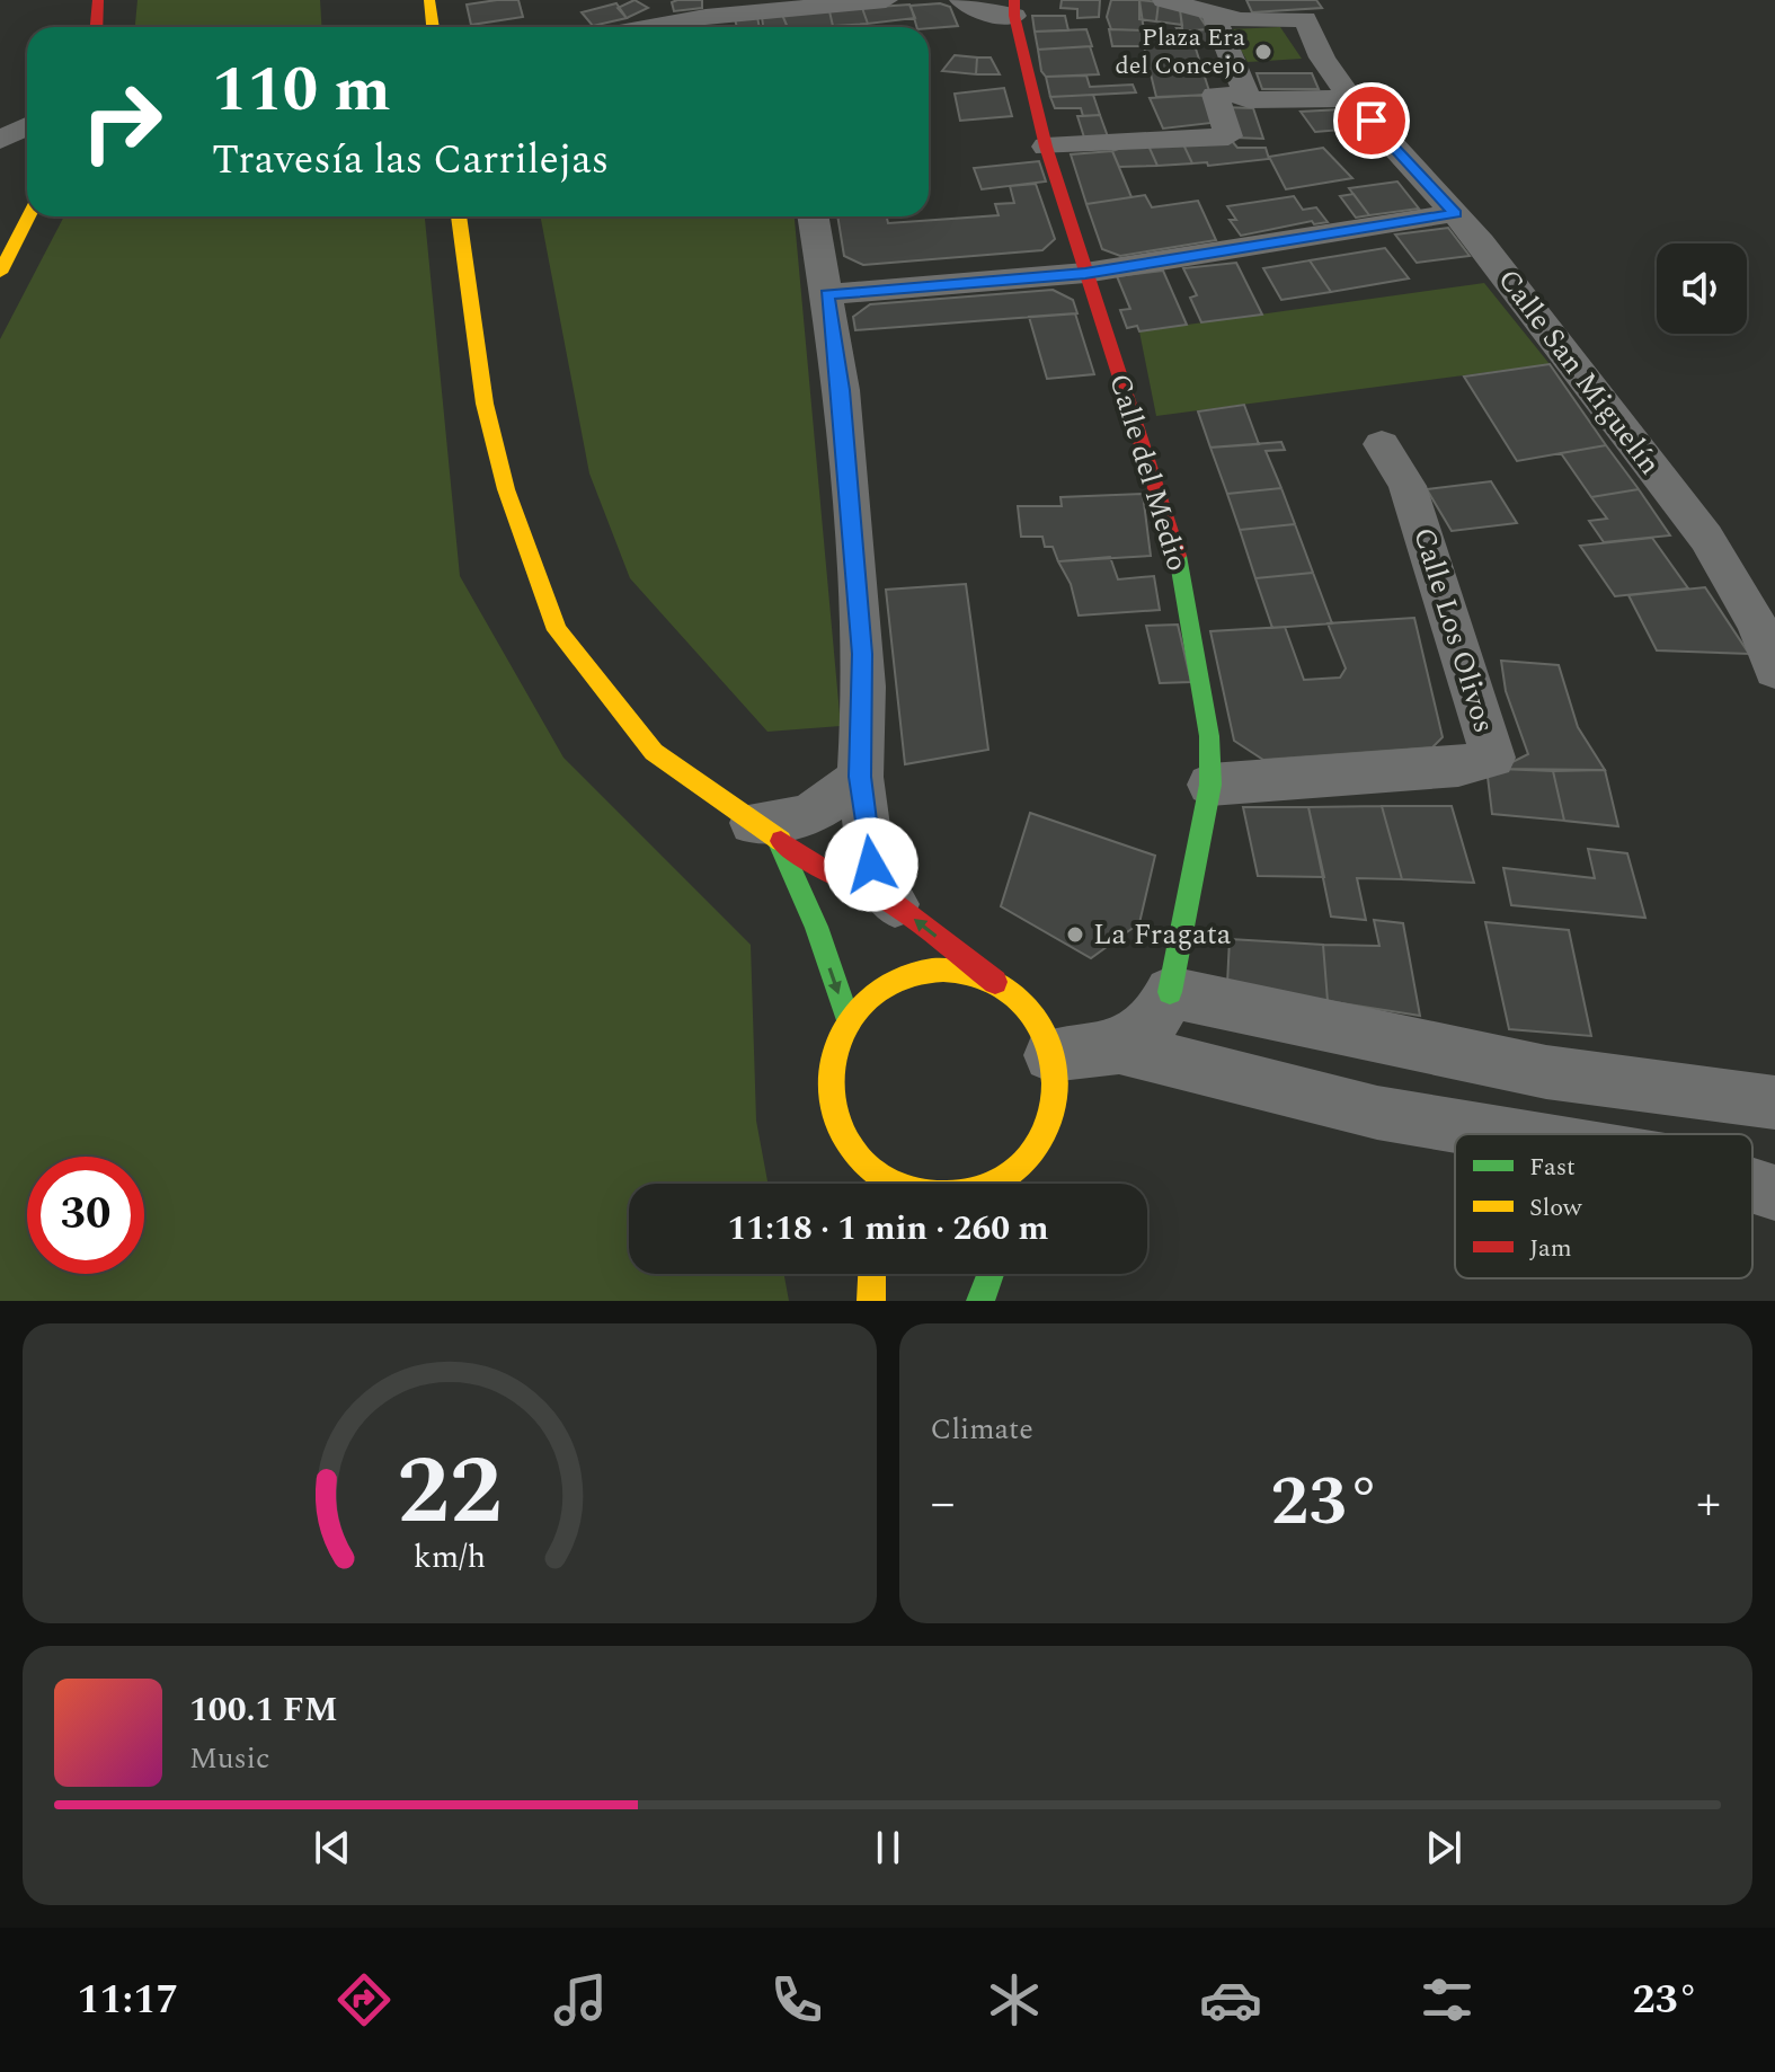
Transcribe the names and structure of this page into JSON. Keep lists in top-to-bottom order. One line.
{"streets":{"main road":["Calle del Medio"],"street":["Calle San Miguelín","Calle Los Olivos"]},"crossings":[["Calle del Medio","Calle Los Olivos"]],"places":["Plaza Era del Concejo","La Fragata"],"legend":["Fast","Slow","Jam"],"page":{"turn":["110 m","Travesía las Carrilejas"],"limit":"30","trip":"11:18 · 1 min · 260 m","tile":"Climate","heat":["−","23°","+"],"song":["100.1 FM","Music"],"tabs":["11:17","23°"],"gauge":["22","km/h"]}}
